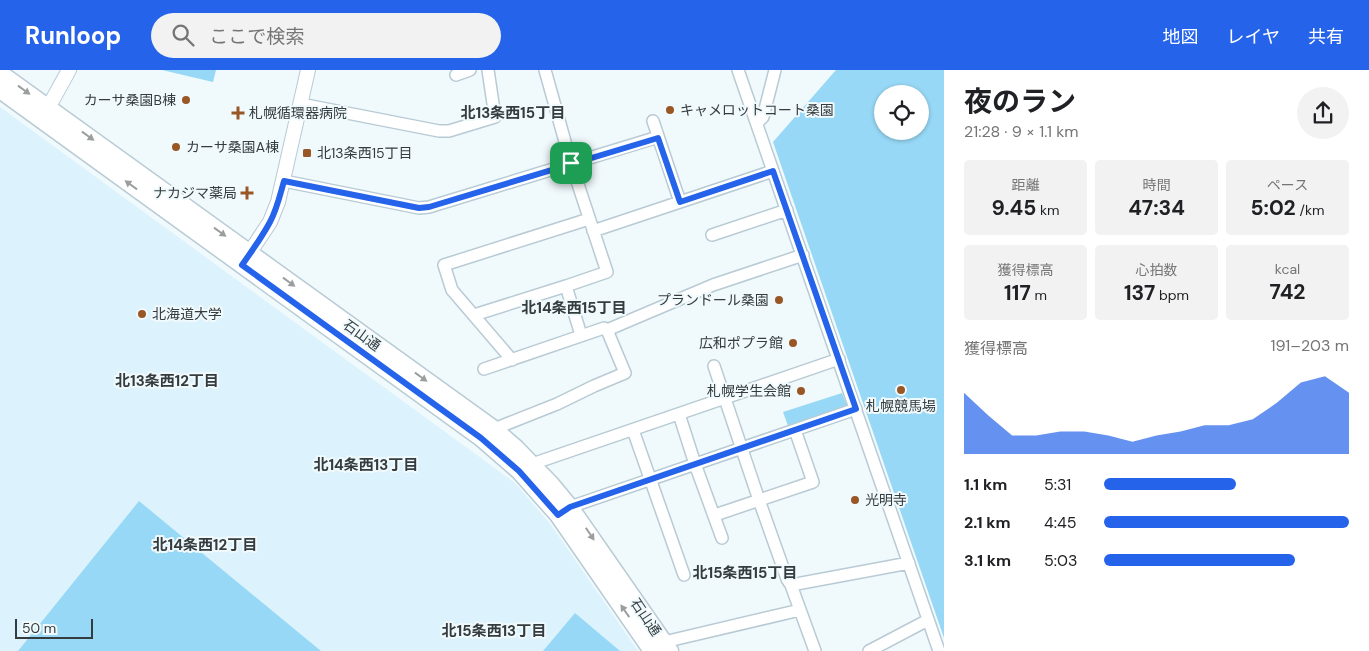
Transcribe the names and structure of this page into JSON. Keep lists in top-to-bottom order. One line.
{"streets":{"main road":["石山通"]},"districts":["北13条西15丁目","北14条西15丁目","北13条西12丁目","北14条西13丁目","北14条西12丁目","北15条西15丁目","北15条西13丁目"],"places":{"other":["カーサ桑園B棟","キャメロットコート桑園","カーサ桑園A棟","プランドール桑園","北海道大学","広和ポプラ館","札幌競馬場","札幌学生会館","光明寺"],"health":["札幌循環器病院","ナカジマ薬局"],"transit":["北13条西15丁目"]},"scale_bar":"50 m","page":{"header":"Runloop","search":"ここで検索","nav":["地図","レイヤ","共有"],"heading":["夜のラン","21:28 · 9 × 1.1 km"],"stats":[["距離","9.45 km"],["時間","47:34"],["ペース","5:02 /km"],["獲得標高","117 m"],["心拍数","137 bpm"],["kcal","742"]],"chart":["獲得標高","191–203 m"],"list":[{"name":"1.1 km","note":"5:31"},{"name":"2.1 km","note":"4:45"},{"name":"3.1 km","note":"5:03"}],"scale":"50 m"}}
